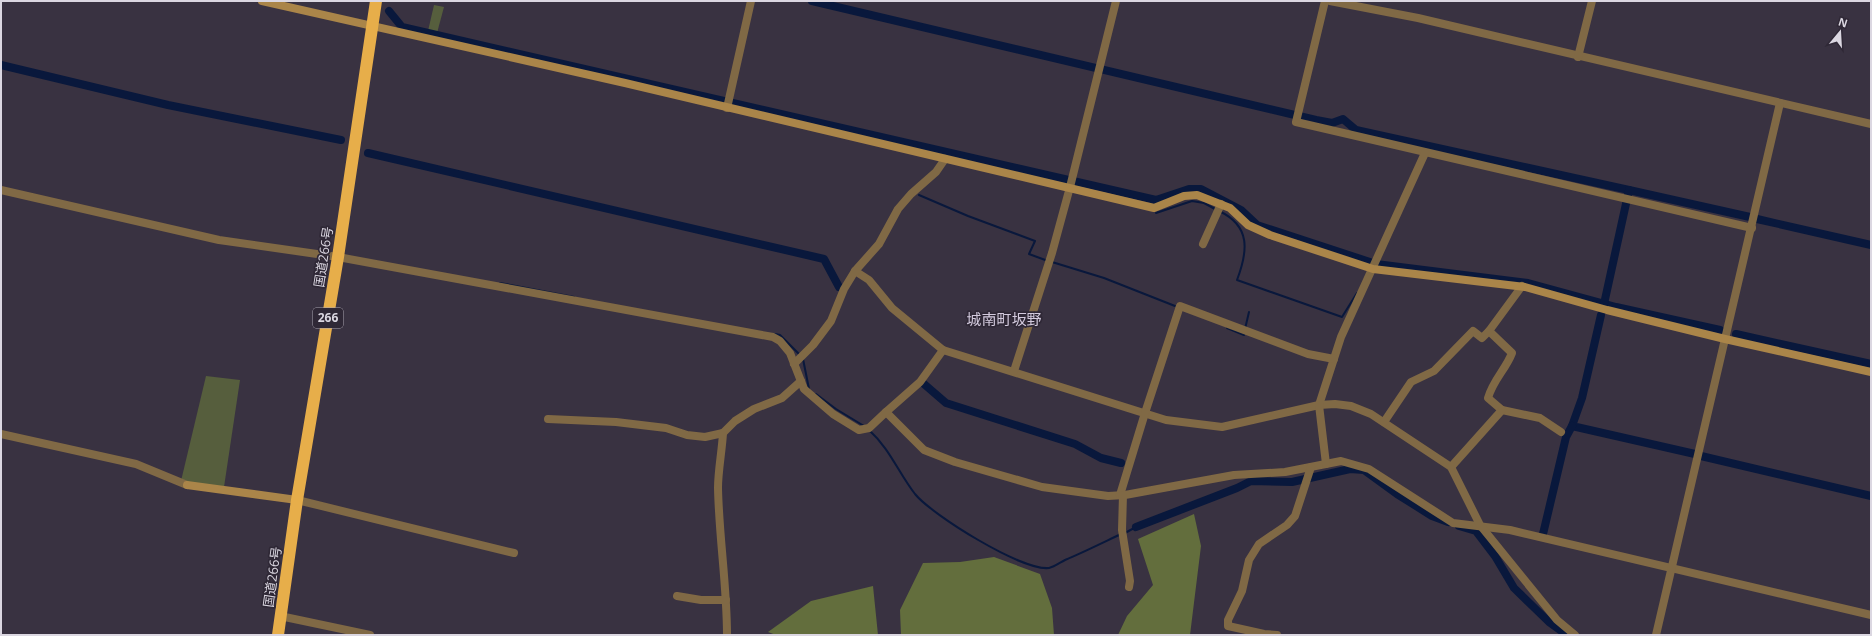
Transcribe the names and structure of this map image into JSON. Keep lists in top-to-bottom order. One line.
{"streets":{"highway":["国道266号","266"]},"districts":["城南町坂野"],"north":"top"}
